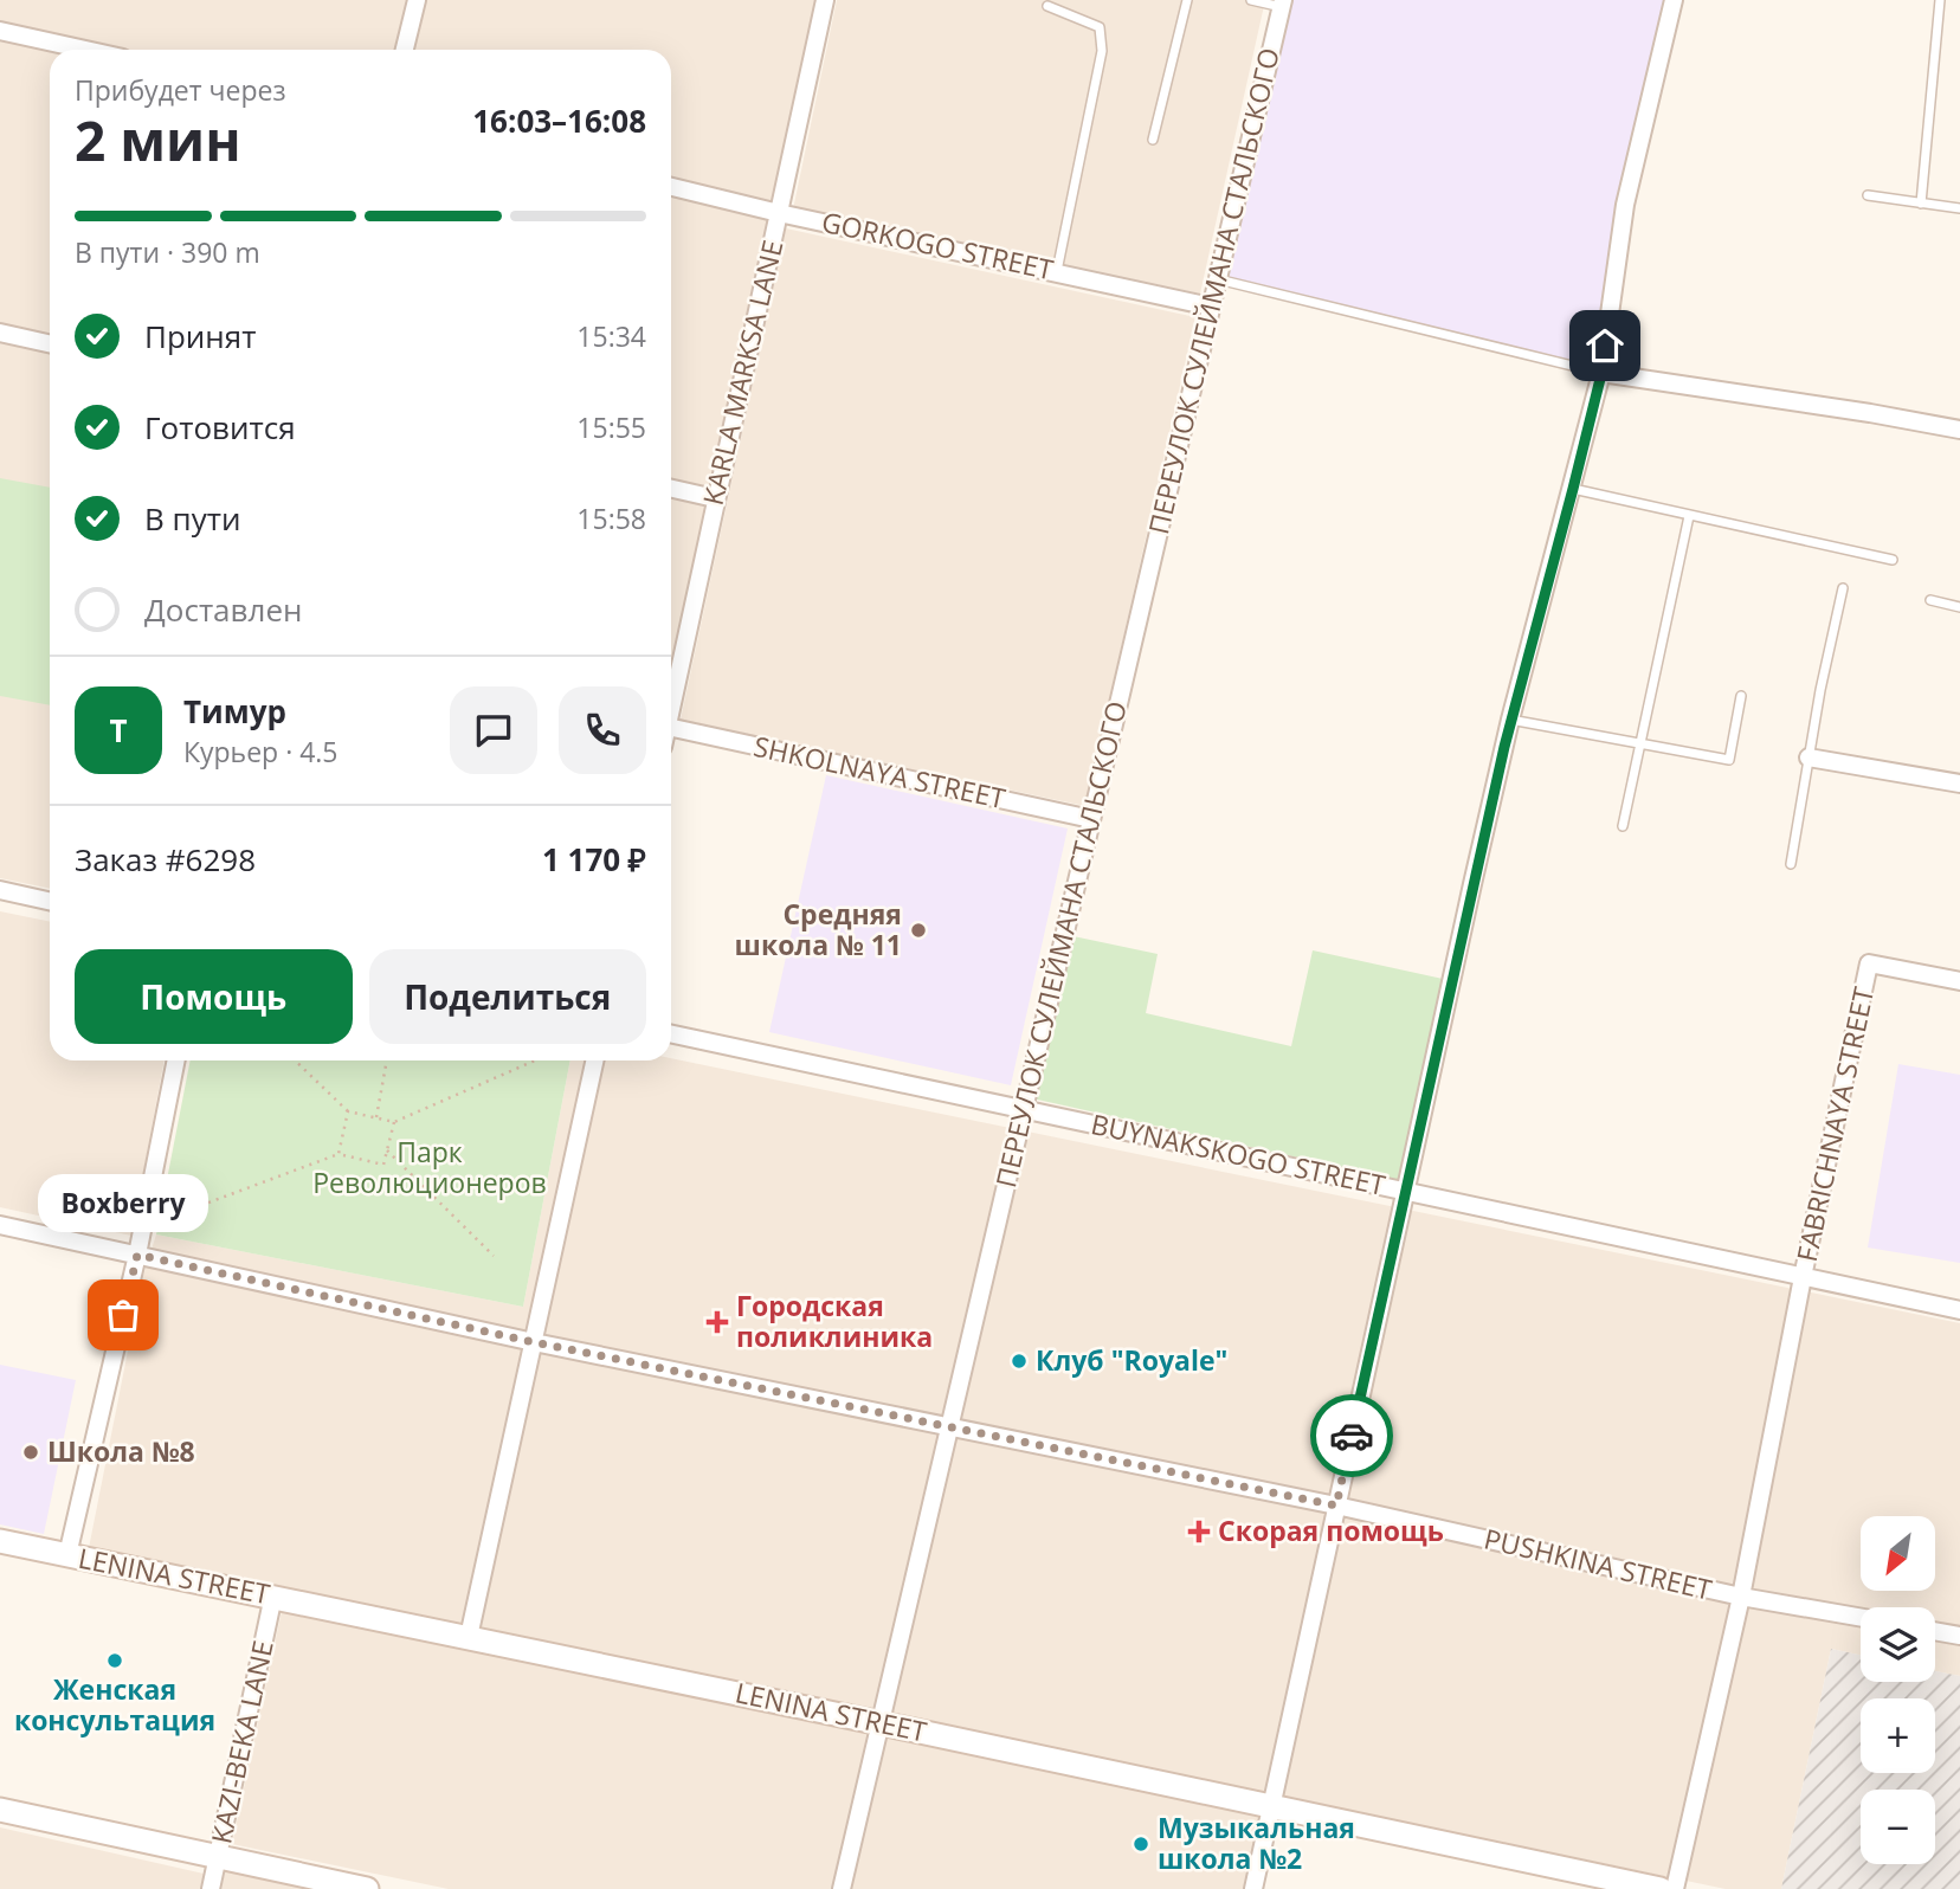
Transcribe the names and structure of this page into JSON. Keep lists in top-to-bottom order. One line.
{"streets":{"street":["GORKOGO STREET","ПЕРЕУЛОК СУЛЕЙМАНА СТАЛЬСКОГО","KARLA MARKSA LANE","SHKOLNAYA STREET","FABRICHNAYA STREET","BUYNAKSKOGO STREET","PUSHKINA STREET","LENINA STREET","KAZI-BEKA LANE"]},"crossings":[["GORKOGO STREET","ПЕРЕУЛОК СУЛЕЙМАНА СТАЛЬСКОГО"],["GORKOGO STREET","KARLA MARKSA LANE"],["ПЕРЕУЛОК СУЛЕЙМАНА СТАЛЬСКОГО","SHKOLNAYA STREET"],["ПЕРЕУЛОК СУЛЕЙМАНА СТАЛЬСКОГО","BUYNAKSKOGO STREET"],["ПЕРЕУЛОК СУЛЕЙМАНА СТАЛЬСКОГО","PUSHKINA STREET"],["ПЕРЕУЛОК СУЛЕЙМАНА СТАЛЬСКОГО","LENINA STREET"],["FABRICHNAYA STREET","BUYNAKSKOGO STREET"],["LENINA STREET","KAZI-BEKA LANE"]],"parks":["Парк Революционеров"],"places":{"other":["Средняя школа № 11","Boxberry","Клуб \"Royale\"","Школа №8","Женская консультация","Музыкальная школа №2"],"health":["Городская поликлиника","Скорая помощь"]},"north":"bottom left","page":{"heading":["2 мин","Прибудет через","16:03–16:08"],"panel":["Тимур","Курьер · 4.5","Заказ #6298","1 170 ₽"],"bar":"В пути · 390 m","list":[["Принят","15:34"],["Готовится","15:55"],["В пути","15:58"],"Доставлен"],"round":"Т","buttons":["Помощь","Поделиться"],"bubble":"Boxberry","map_buttons":["+","−"]}}
